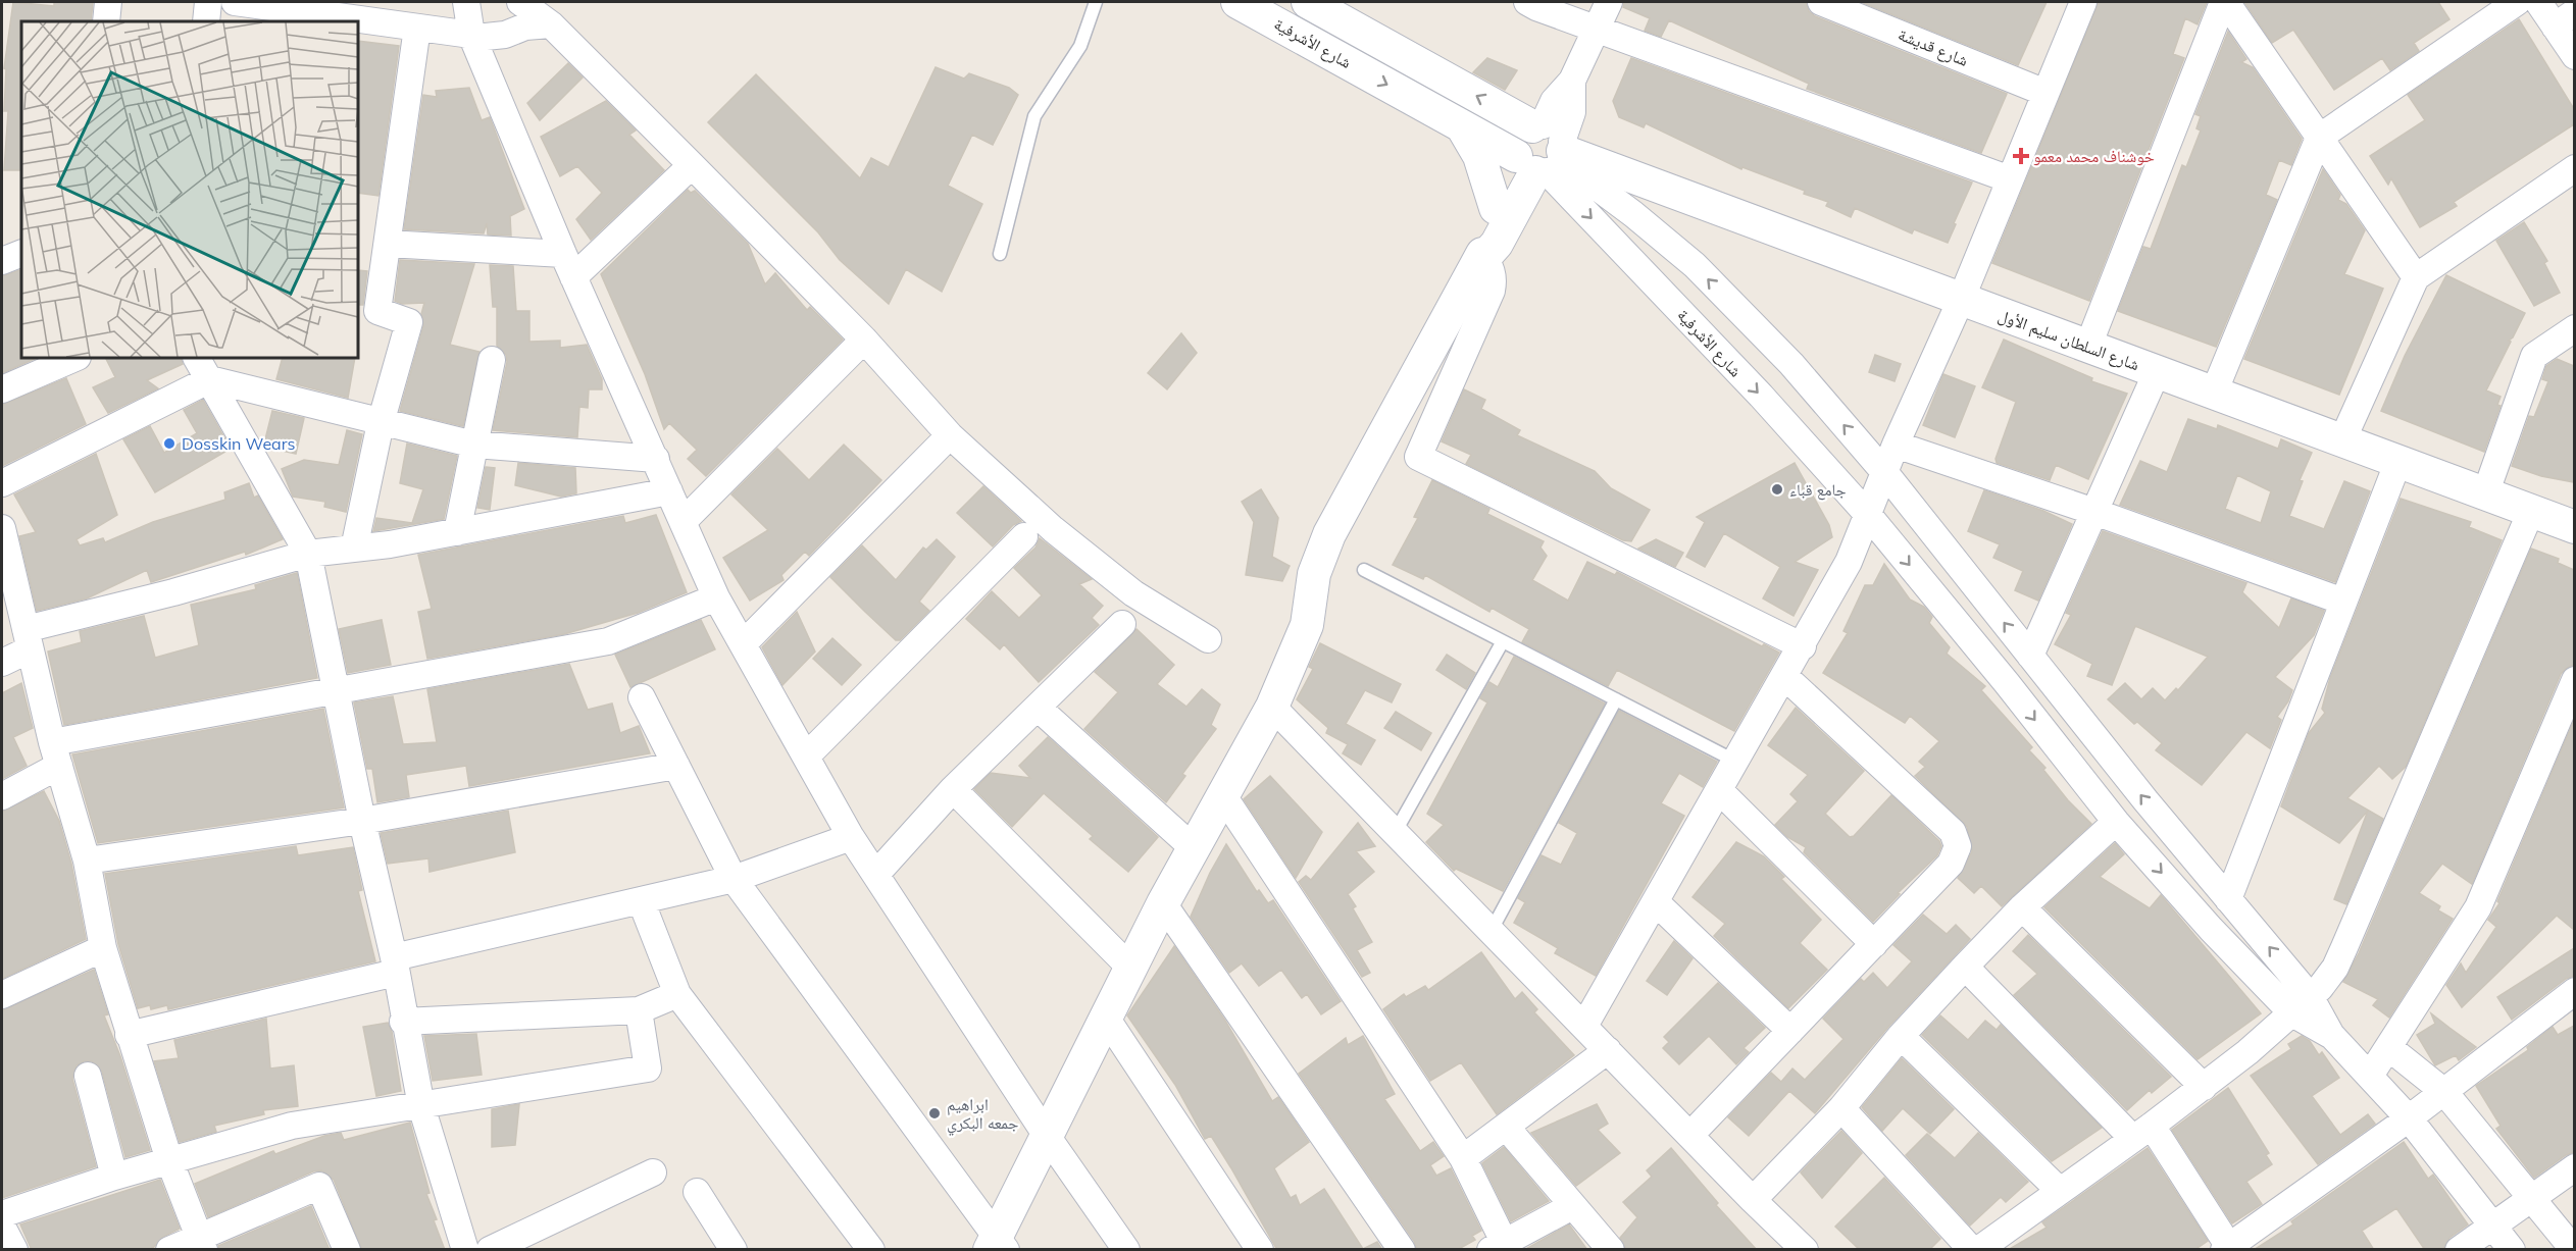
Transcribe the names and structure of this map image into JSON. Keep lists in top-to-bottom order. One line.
{"streets":{"street":["شارع الأشرفية","شارع قديشة","شارع السلطان سليم الأول"]},"crossings":[["شارع الأشرفية","شارع السلطان سليم الأول"]],"places":{"health":["خوشناف محمد معمو"],"other":["Dosskin Wears","جامع قباء","ابراهيم جمعه البكري"]}}
